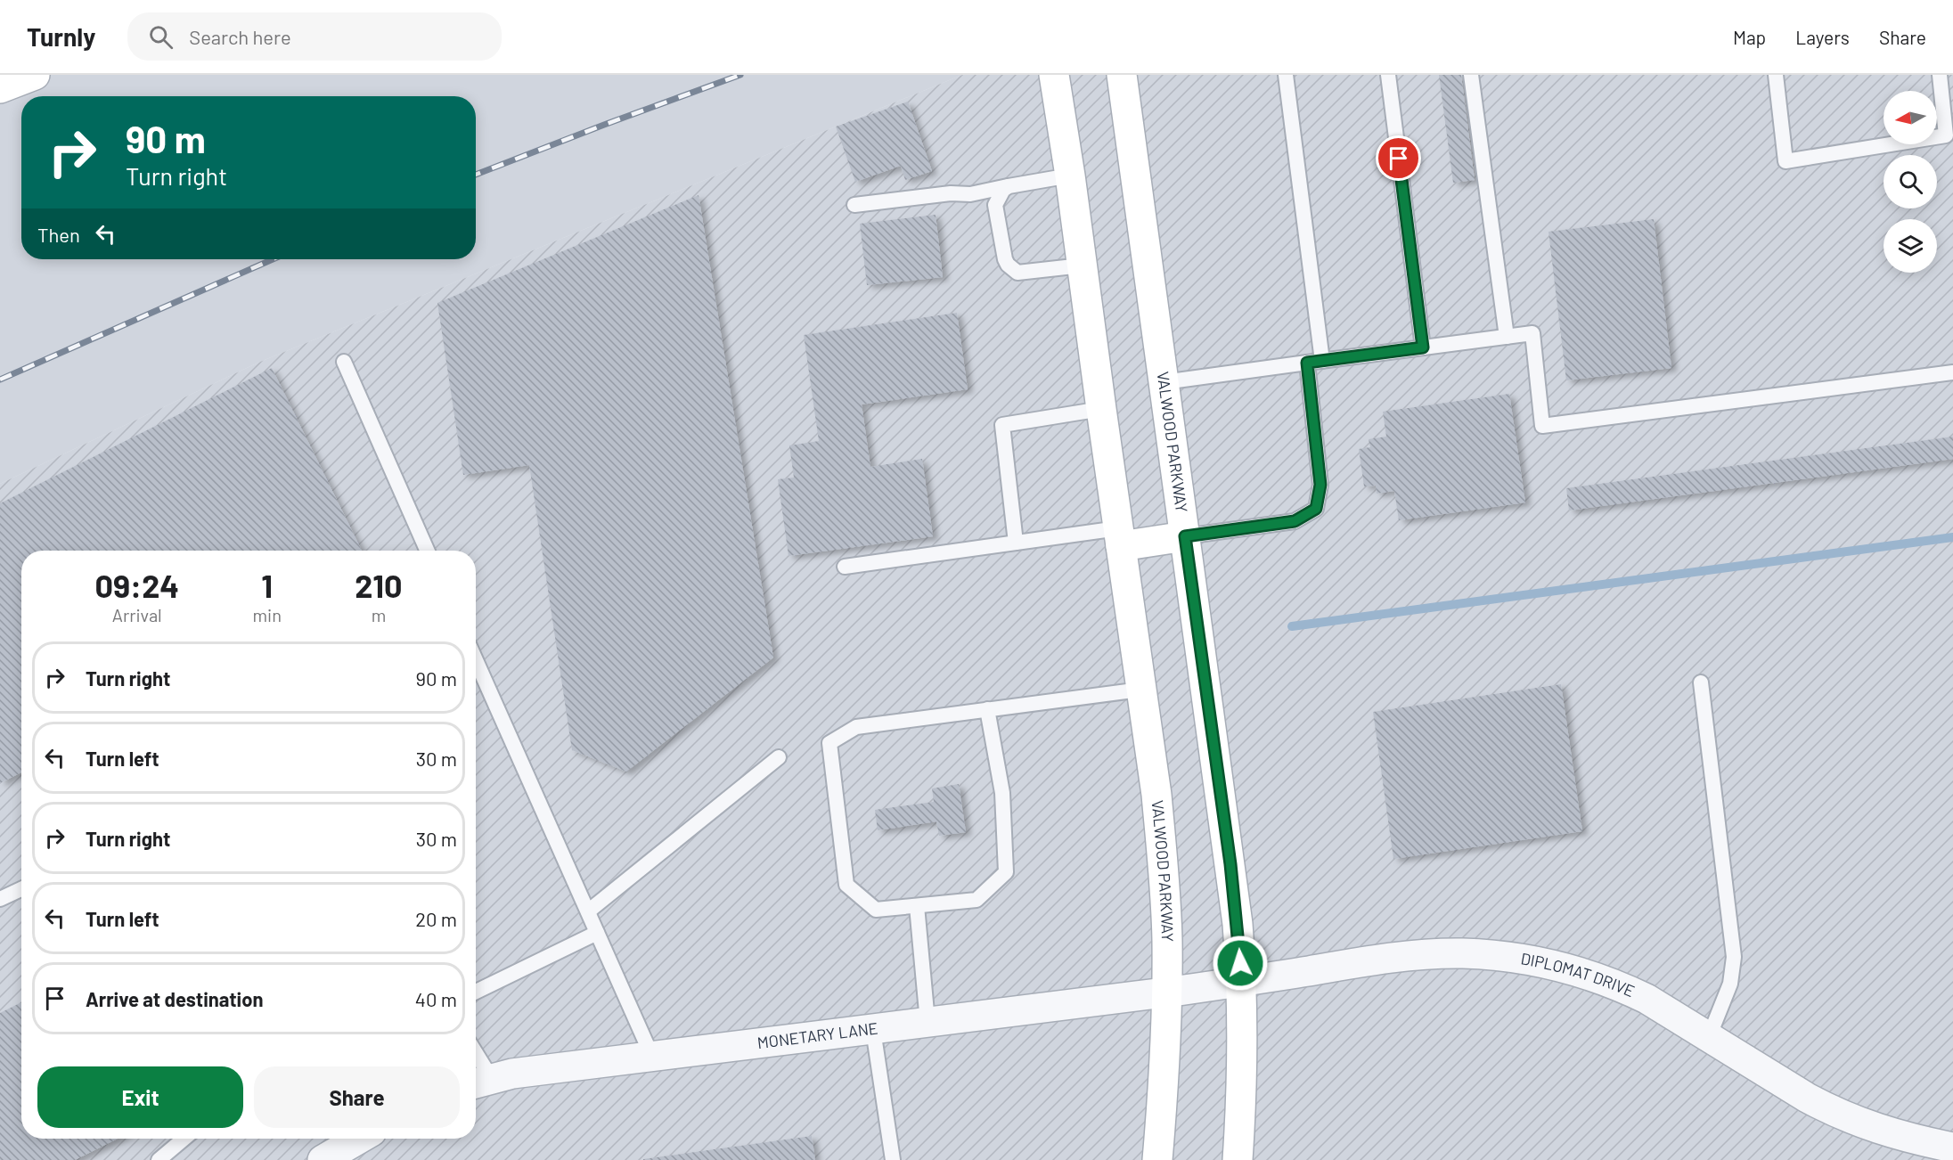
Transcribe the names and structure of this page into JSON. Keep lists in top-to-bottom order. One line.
{"streets":{"main road":["VALWOOD PARKWAY"],"street":["DIPLOMAT DRIVE","MONETARY LANE"]},"crossings":[["VALWOOD PARKWAY","DIPLOMAT DRIVE"],["VALWOOD PARKWAY","MONETARY LANE"],["DIPLOMAT DRIVE","MONETARY LANE"]],"north":"left","page":{"header":"Turnly","search":"Search here","nav":["Map","Layers","Share"],"turn":["90 m","Turn right"],"then":"Then","eta":["09:24","Arrival","1","min","210","m"],"list":[{"name":"Turn right","value":"90 m"},{"name":"Turn left","value":"30 m"},{"name":"Turn right","value":"30 m"},{"name":"Turn left","value":"20 m"},{"name":"Arrive at destination","value":"40 m"}],"buttons":["Exit","Share"]}}
